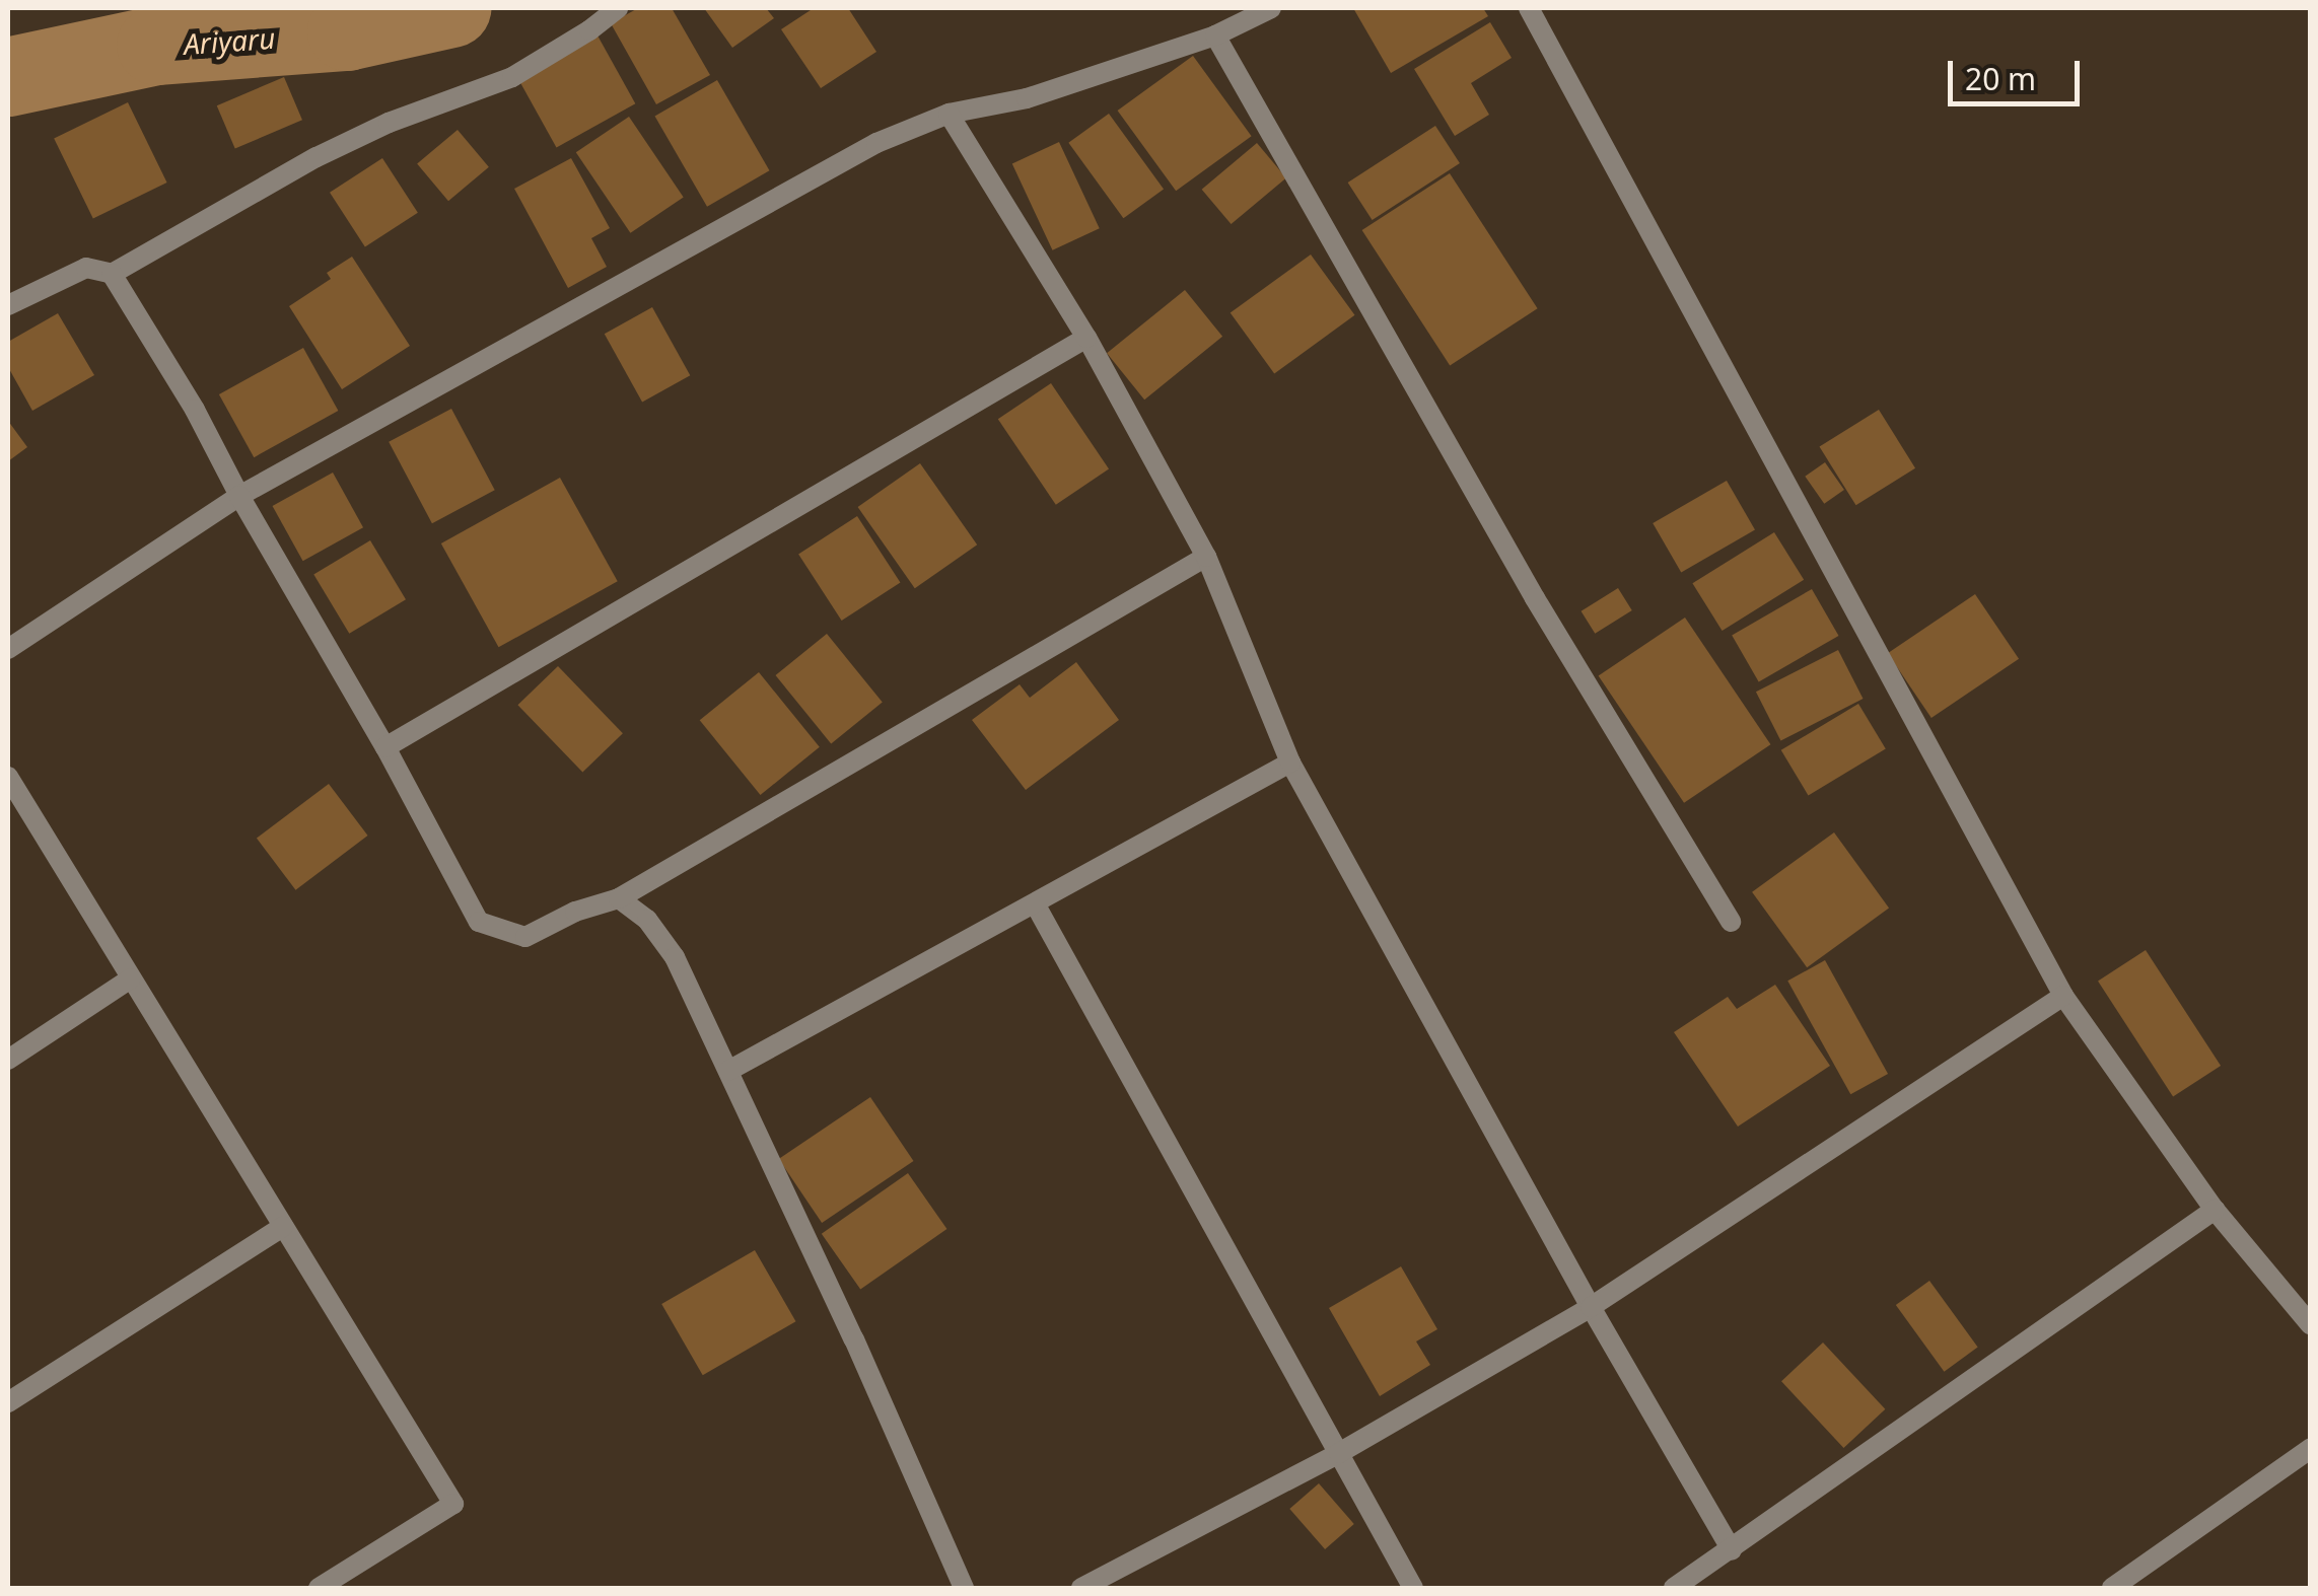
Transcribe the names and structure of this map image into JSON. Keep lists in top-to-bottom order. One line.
{"water":["Ariyaru"],"scale_bar":"20 m"}
